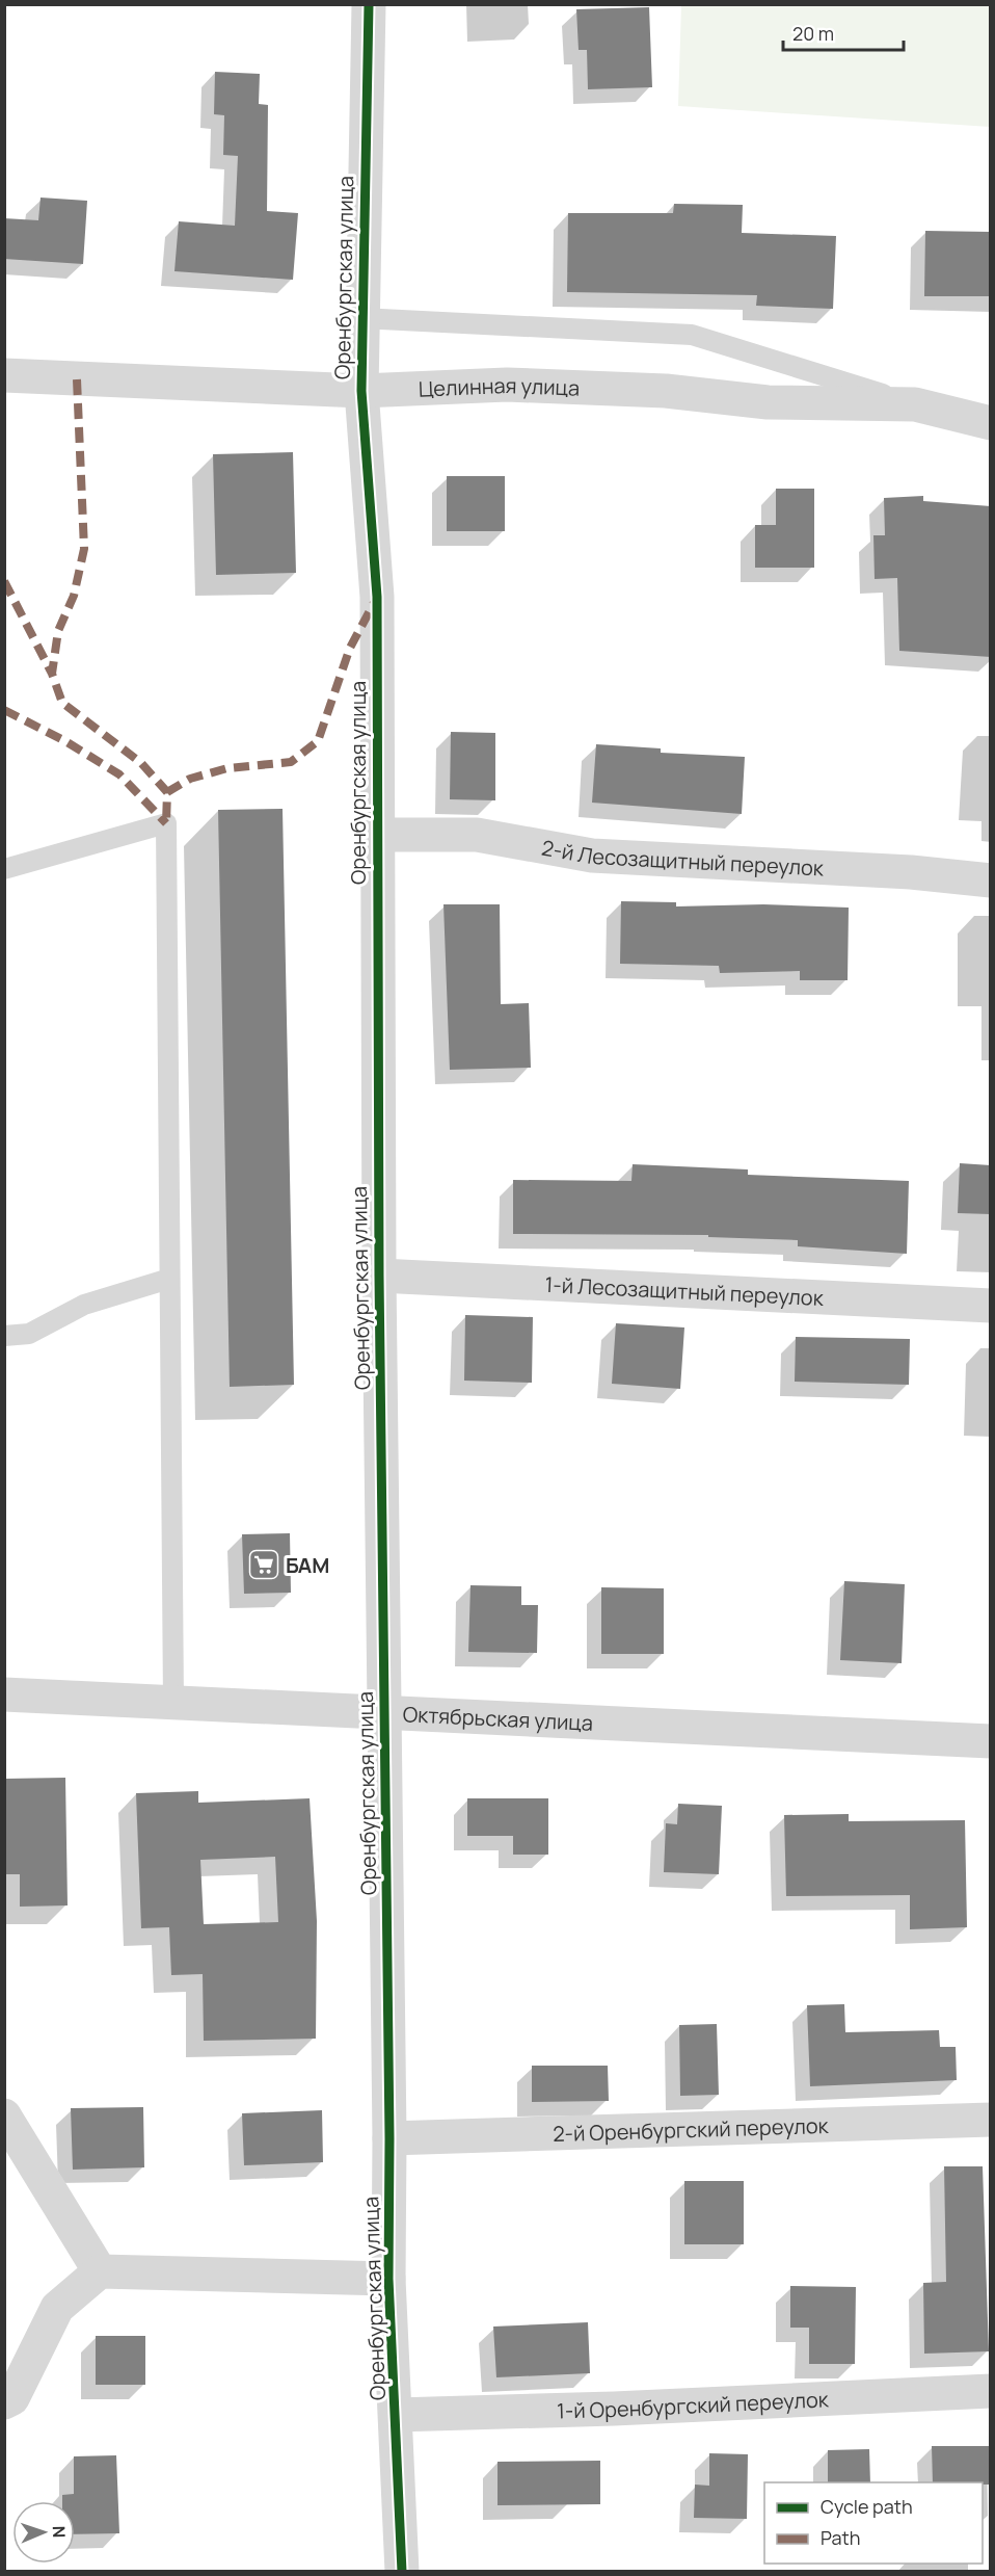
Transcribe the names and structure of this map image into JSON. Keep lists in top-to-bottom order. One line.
{"streets":{"street":["Оренбургская улица","Целинная улица","2-й Лесозащитный переулок","1-й Лесозащитный переулок","Октябрьская улица","2-й Оренбургский переулок","1-й Оренбургский переулок"]},"crossings":[["Оренбургская улица","Целинная улица"],["Оренбургская улица","2-й Лесозащитный переулок"],["Оренбургская улица","1-й Лесозащитный переулок"],["Оренбургская улица","Октябрьская улица"],["Оренбургская улица","2-й Оренбургский переулок"],["Оренбургская улица","1-й Оренбургский переулок"]],"places":{"supermarket":["БАМ"]},"legend":["Cycle path","Path"],"scale_bar":"20 m","north":"right"}
